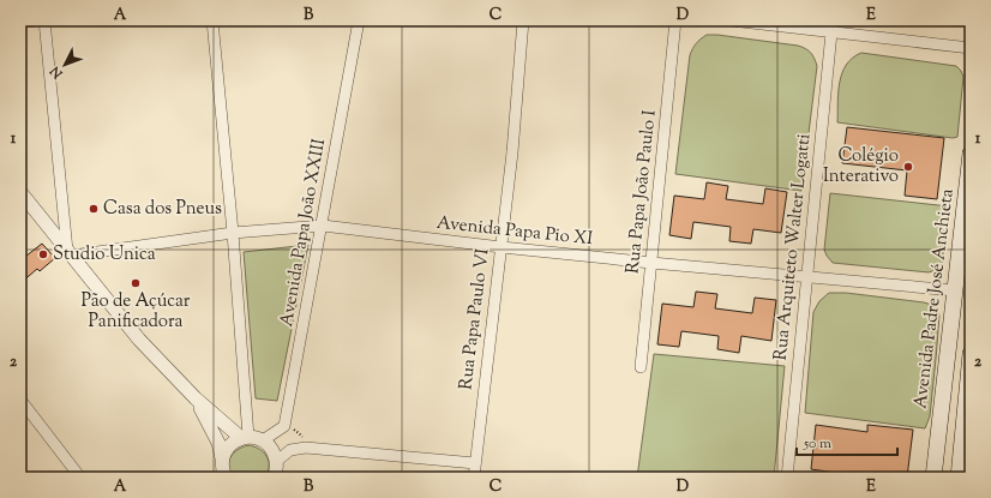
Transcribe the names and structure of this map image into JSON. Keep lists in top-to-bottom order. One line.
{"streets":{"main road":["Avenida Padre José Anchieta"],"street":["Rua Papa João Paulo I","Avenida Papa Pio XI","Avenida Papa João XXIII","Rua Arquiteto Walter Logatti","Rua Papa Paulo VI"]},"crossings":[["Rua Papa João Paulo I","Avenida Papa Pio XI"],["Avenida Papa Pio XI","Avenida Papa João XXIII"],["Avenida Papa Pio XI","Rua Arquiteto Walter Logatti"],["Avenida Papa Pio XI","Avenida Padre José Anchieta"],["Avenida Papa Pio XI","Rua Papa Paulo VI"]],"places":["Colégio Interativo","Casa dos Pneus","Studio Unica","Pão de Açúcar Panificadora"],"scale_bar":"50 m","north":"bottom left","grid":{"columns":["A","B","C","D","E"],"rows":["1","2"]}}
